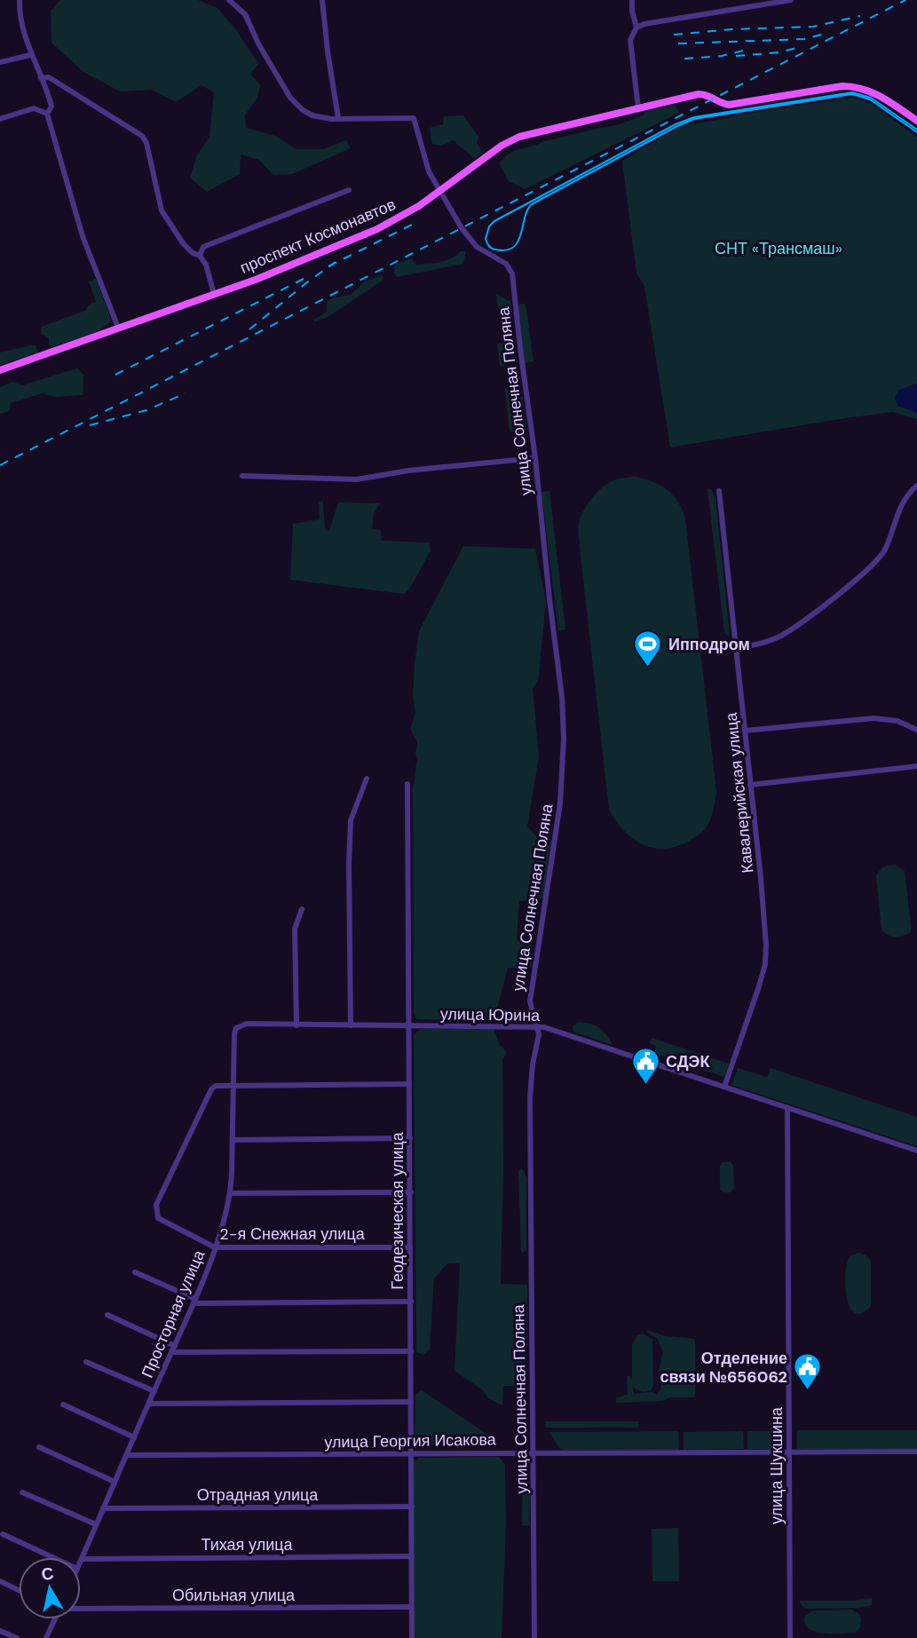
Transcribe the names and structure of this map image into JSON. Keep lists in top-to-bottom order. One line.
{"streets":{"main road":["проспект Космонавтов"],"street":["улица Солнечная Поляна","Кавалерийская улица","улица Юрина","Геодезическая улица","2-я Снежная улица","Просторная улица","улица Георгия Исакова","улица Шукшина","Отрадная улица","Тихая улица","Обильная улица"]},"crossings":[["проспект Космонавтов","улица Солнечная Поляна"],["улица Солнечная Поляна","улица Юрина"],["улица Солнечная Поляна","улица Георгия Исакова"],["Кавалерийская улица","улица Юрина"],["улица Юрина","Геодезическая улица"],["улица Юрина","Просторная улица"],["улица Юрина","улица Шукшина"],["Геодезическая улица","2-я Снежная улица"],["Геодезическая улица","улица Георгия Исакова"],["Геодезическая улица","Отрадная улица"],["Геодезическая улица","Тихая улица"],["Геодезическая улица","Обильная улица"],["2-я Снежная улица","Просторная улица"],["Просторная улица","улица Георгия Исакова"],["Просторная улица","Отрадная улица"],["Просторная улица","Тихая улица"],["улица Георгия Исакова","улица Шукшина"]],"parks":["СНТ «Трансмаш»"],"places":{"sports":["Ипподром"],"public building":["СДЭК","Отделение связи №656062"]},"north":"top"}
